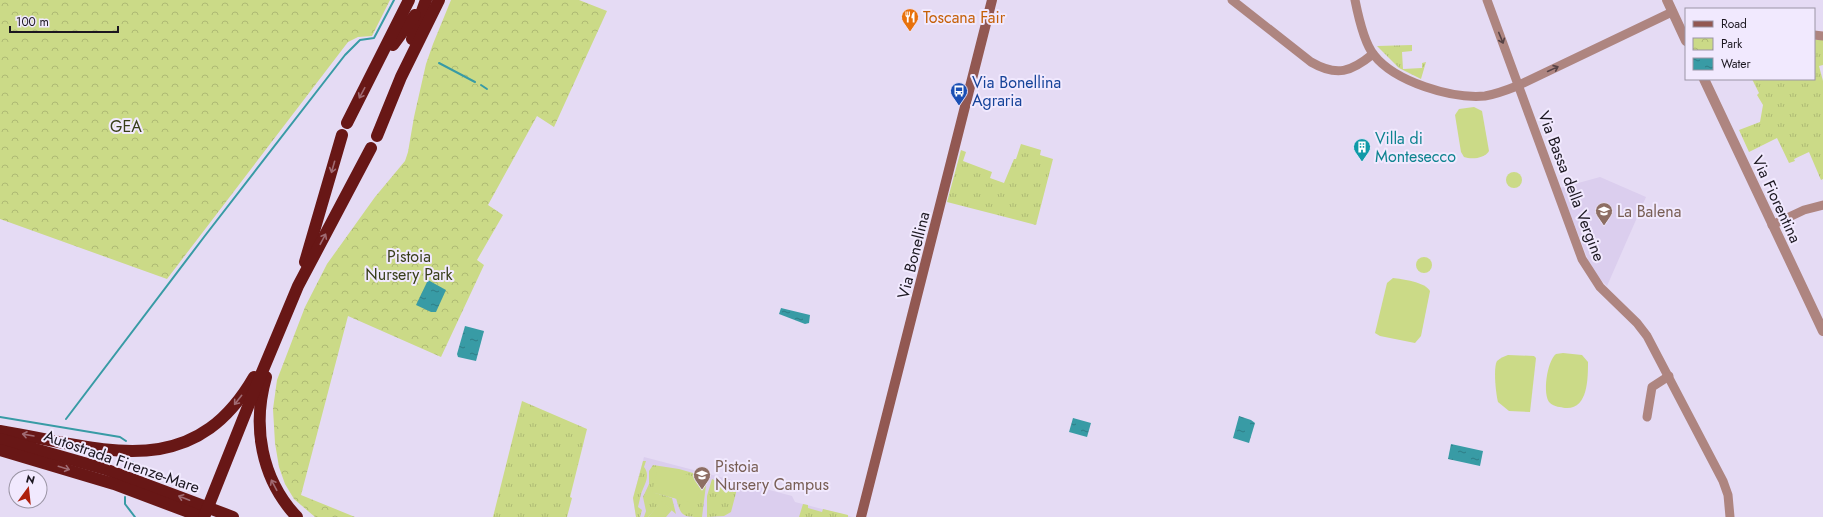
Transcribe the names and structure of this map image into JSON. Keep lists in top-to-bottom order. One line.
{"streets":{"highway":["Autostrada Firenze-Mare"],"main road":["Via Bonellina"],"street":["Via Bassa della Vergine","Via Fiorentina"]},"parks":["GEA","Pistoia Nursery Park"],"places":{"restaurant":["Toscana Fair"],"bus stop":["Via Bonellina Agraria"],"building":["Villa di Montesecco"],"school or university":["La Balena","Pistoia Nursery Campus"]},"legend":["Road","Park","Water"],"scale_bar":"100 m","north":"top"}
